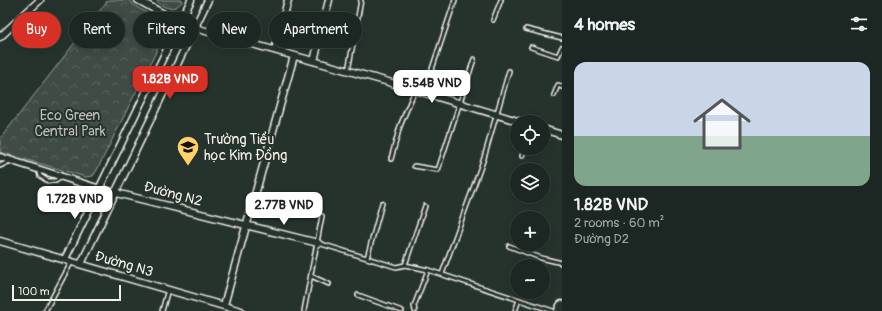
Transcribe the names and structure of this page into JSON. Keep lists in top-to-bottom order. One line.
{"streets":{"street":["Đường N2","Đường N3"]},"parks":["Eco Green Central Park"],"places":{"school or university":["Trường Tiểu học Kim Đồng"]},"scale_bar":"100 m","page":{"heading":"4 homes","chip":["Buy","Rent","Filters","New","Apartment"],"list":[{"name":"1.82B VND","note":"2 rooms · 60 m² · Đường D2"}],"price":["1.82B VND","5.54B VND","1.72B VND","2.77B VND"],"map_buttons":["+","−"],"scale":"100 m"}}
